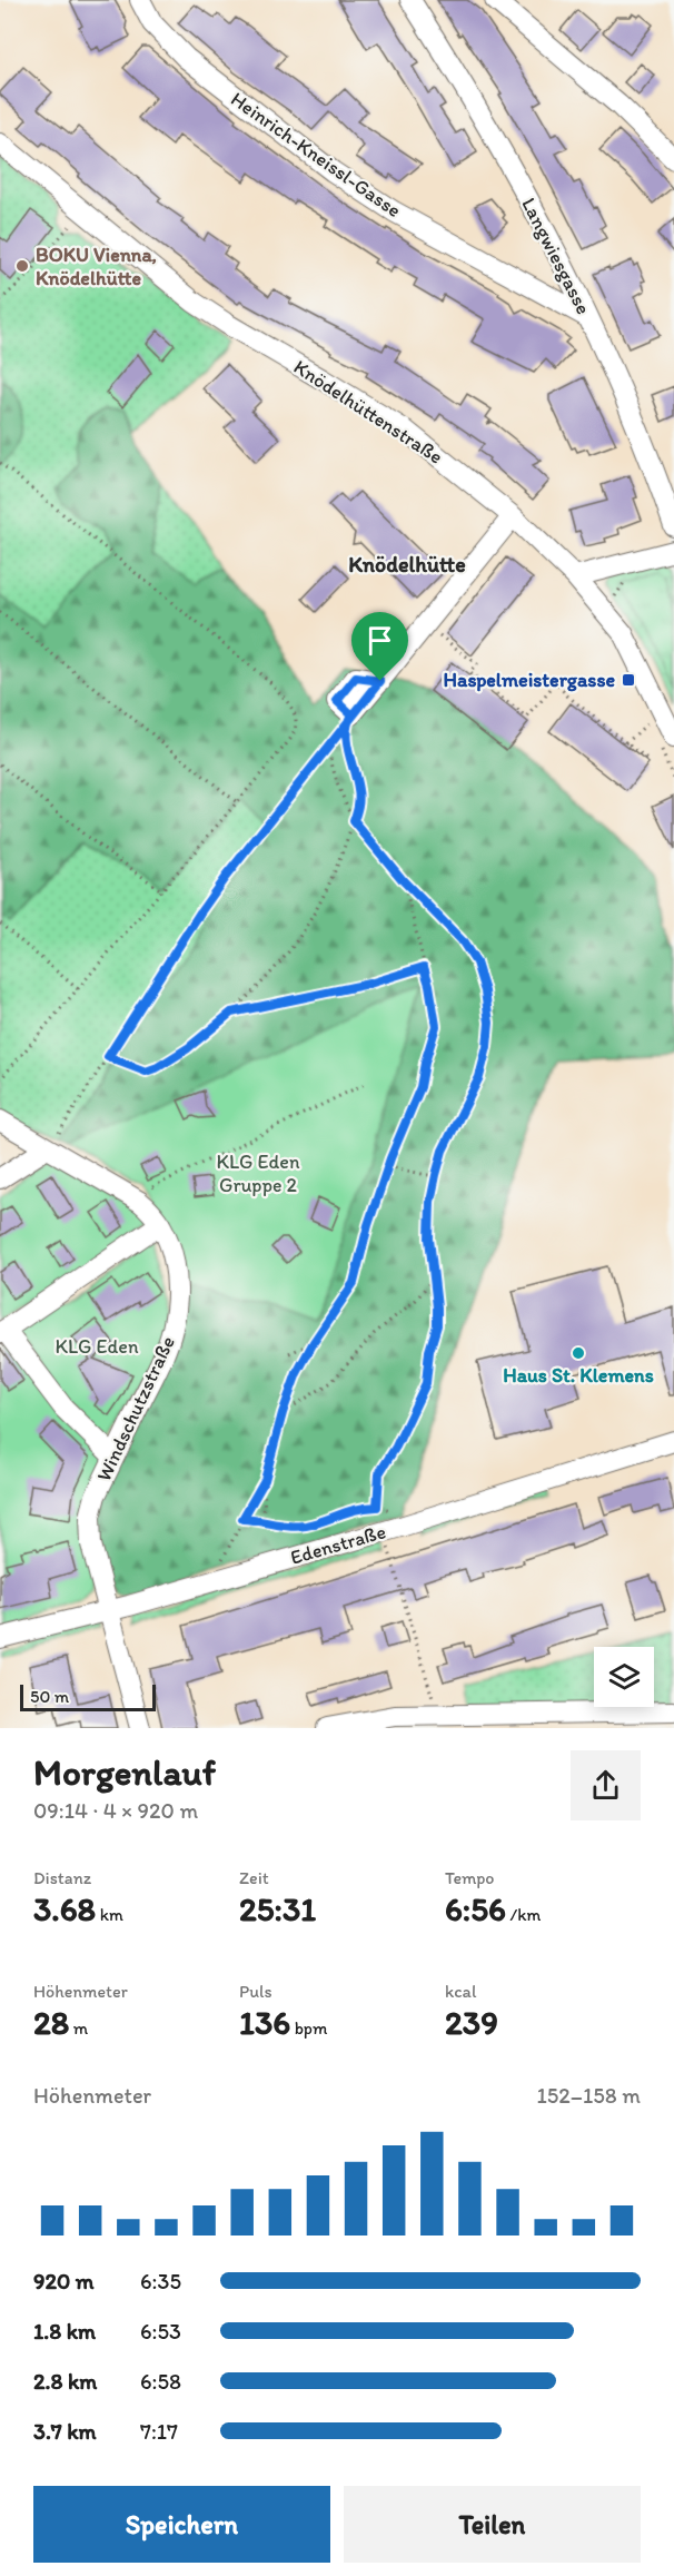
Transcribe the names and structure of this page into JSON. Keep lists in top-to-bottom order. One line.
{"streets":{"street":["Heinrich-Kneissl-Gasse","Langwiesgasse","Knödelhüttenstraße","Windschutzstraße","Edenstraße"]},"crossings":[["Heinrich-Kneissl-Gasse","Langwiesgasse"],["Windschutzstraße","Edenstraße"]],"districts":["Knödelhütte"],"parks":["KLG Eden Gruppe 2","KLG Eden"],"places":{"other":["BOKU Vienna, Knödelhütte","Haus St. Klemens"],"transit":["Haspelmeistergasse"]},"scale_bar":"50 m","page":{"scale":"50 m","heading":["Morgenlauf","09:14 · 4 × 920 m"],"stats":[["Distanz","3.68 km"],["Zeit","25:31"],["Tempo","6:56 /km"],["Höhenmeter","28 m"],["Puls","136 bpm"],["kcal","239"]],"chart":["Höhenmeter","152–158 m"],"list":[{"name":"920 m","note":"6:35"},{"name":"1.8 km","note":"6:53"},{"name":"2.8 km","note":"6:58"},{"name":"3.7 km","note":"7:17"}],"buttons":["Speichern","Teilen"]}}
